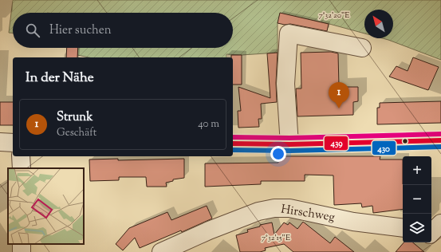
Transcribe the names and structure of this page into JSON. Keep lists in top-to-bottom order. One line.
{"streets":{"street":["Hirschweg"]},"lines":["transit line 439","transit line 430"],"north":"top left","page":{"search":"Hier suchen","heading":"In der Nähe","pins":"1","list":[{"mark":"1","name":"Strunk","note":"Geschäft","value":"40 m"}],"map_buttons":["+","−"]},"coordinates":["7°32'20\"E","7°32'15\"E"]}
